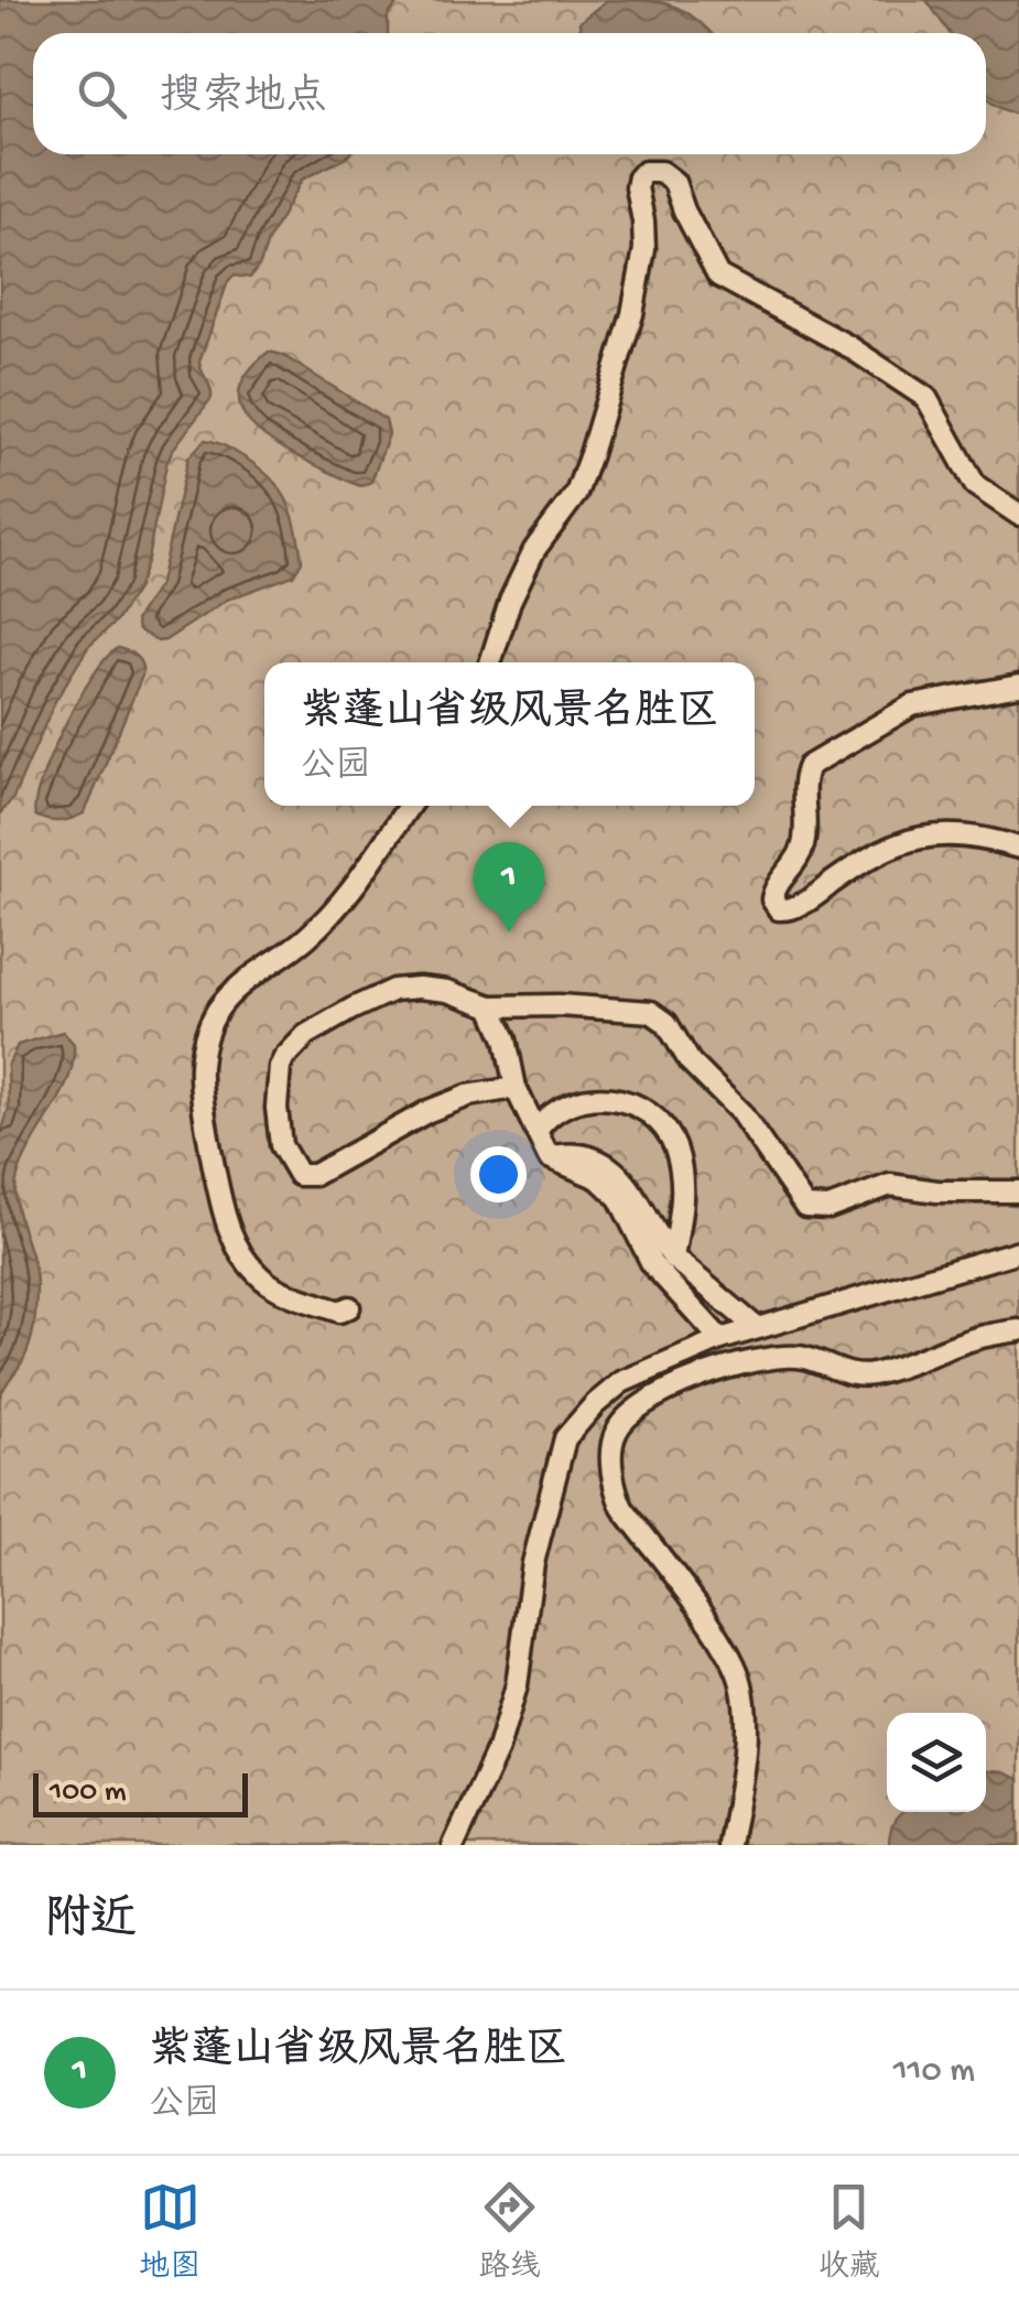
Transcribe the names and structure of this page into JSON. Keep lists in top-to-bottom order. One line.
{"scale_bar":"100 m","page":{"search":"搜索地点","popup":["紫蓬山省级风景名胜区","公园"],"pins":"1","scale":"100 m","heading":"附近","list":[{"mark":"1","name":"紫蓬山省级风景名胜区","note":"公园","value":"110 m"}],"nav":["地图","路线","收藏"]}}
